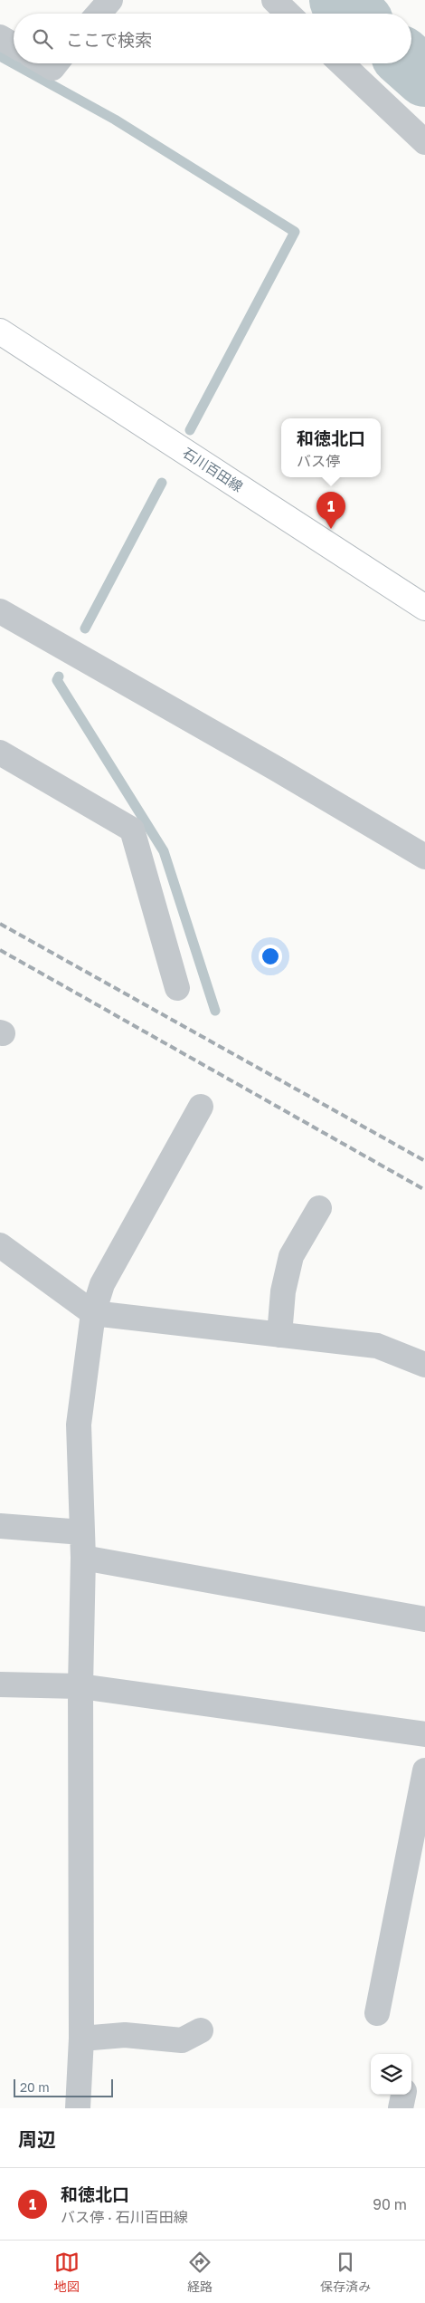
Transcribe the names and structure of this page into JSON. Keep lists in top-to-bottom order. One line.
{"streets":{"main road":["石川百田線"]},"scale_bar":"20 m","page":{"search":"ここで検索","popup":["和徳北口","バス停"],"pins":"1","scale":"20 m","heading":"周辺","list":[{"mark":"1","name":"和徳北口","note":"バス停 · 石川百田線","value":"90 m"}],"nav":["地図","経路","保存済み"]}}
